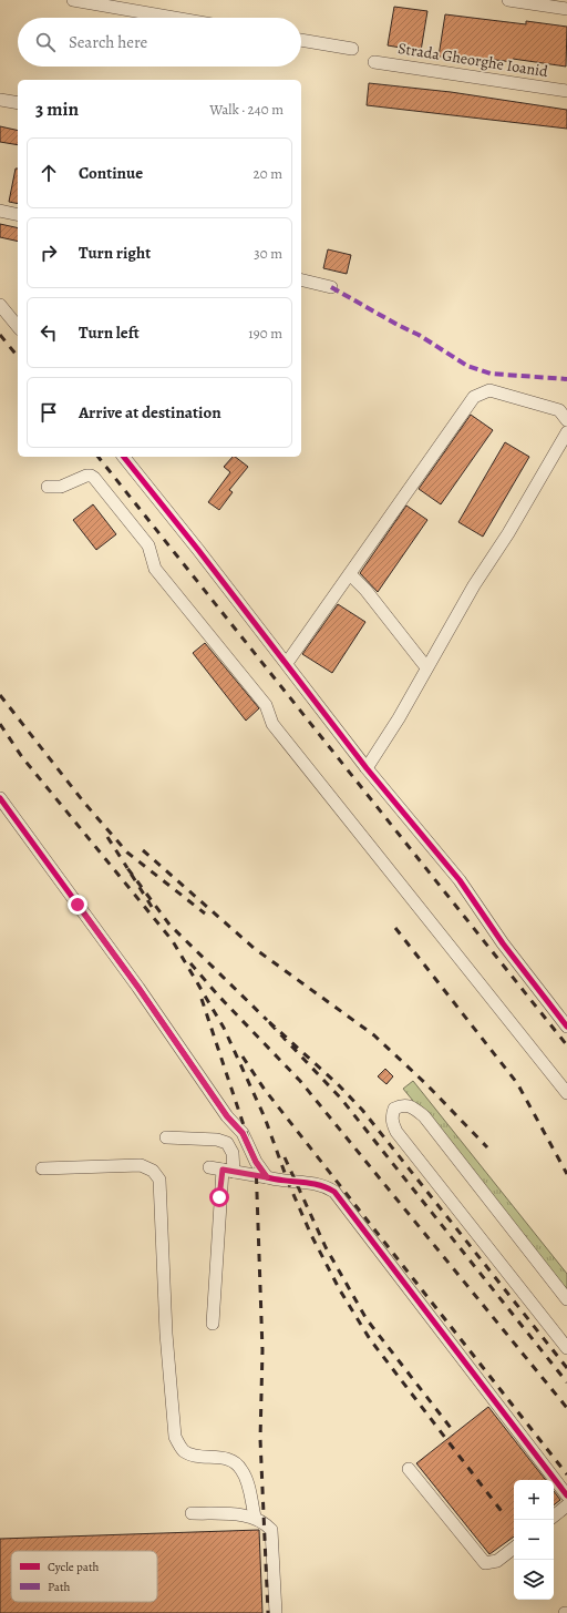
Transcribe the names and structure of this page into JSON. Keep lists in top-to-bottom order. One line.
{"streets":{"street":["Strada Gheorghe Ioanid"]},"legend":["Cycle path","Path"],"page":{"search":"Search here","heading":["3 min","Walk · 240 m"],"list":[["Continue","20 m"],["Turn right","30 m"],["Turn left","190 m"],"Arrive at destination"],"map_buttons":["+","−"]}}
